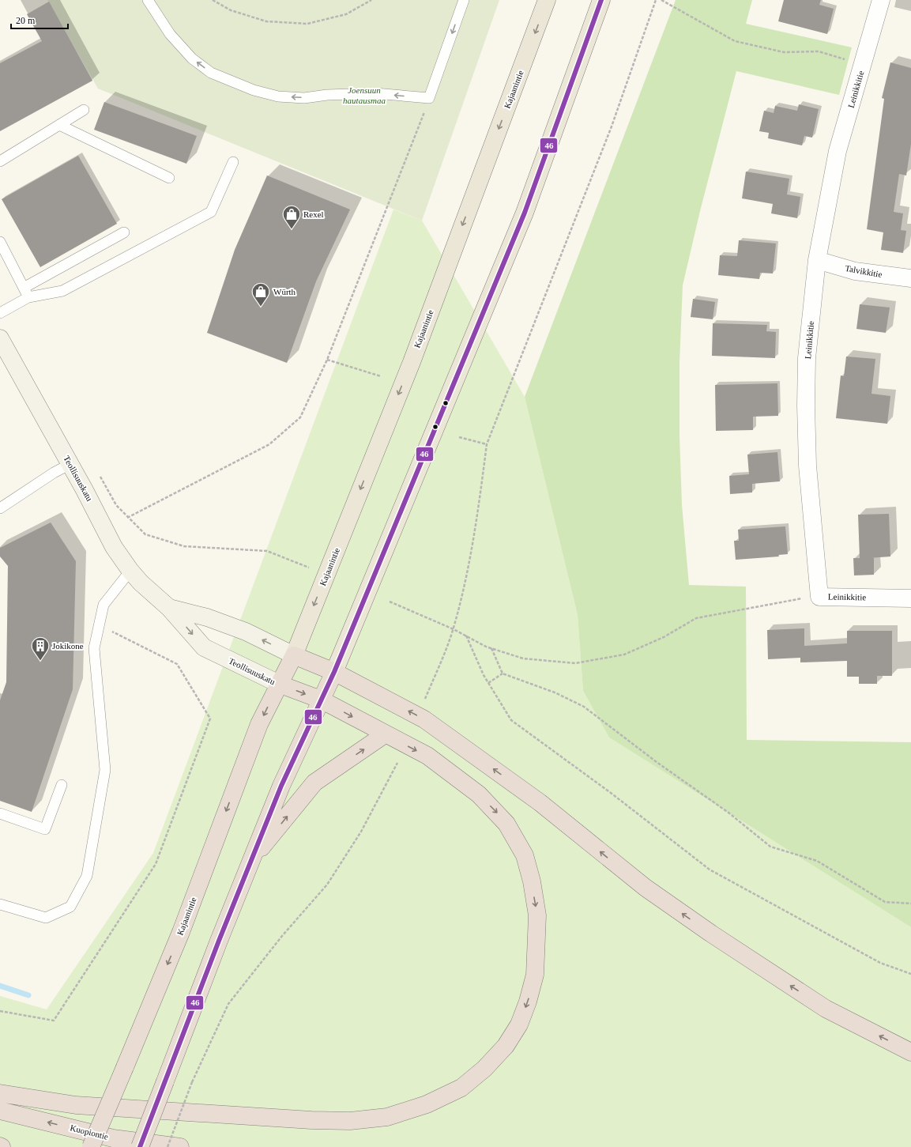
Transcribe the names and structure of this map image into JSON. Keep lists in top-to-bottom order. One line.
{"streets":{"highway":["Kajaanintie","Kuopiontie"],"street":["Leinikkitie","Talvikkitie","Teollisuuskatu"]},"crossings":[["Kajaanintie","Teollisuuskatu"],["Leinikkitie","Talvikkitie"]],"one_way":["Kuopiontie"],"parks":["Joensuun hautausmaa"],"places":{"shop":["Rexel","Würth"],"building":["Jokikone"]},"lines":["transit line 46"],"scale_bar":"20 m"}
